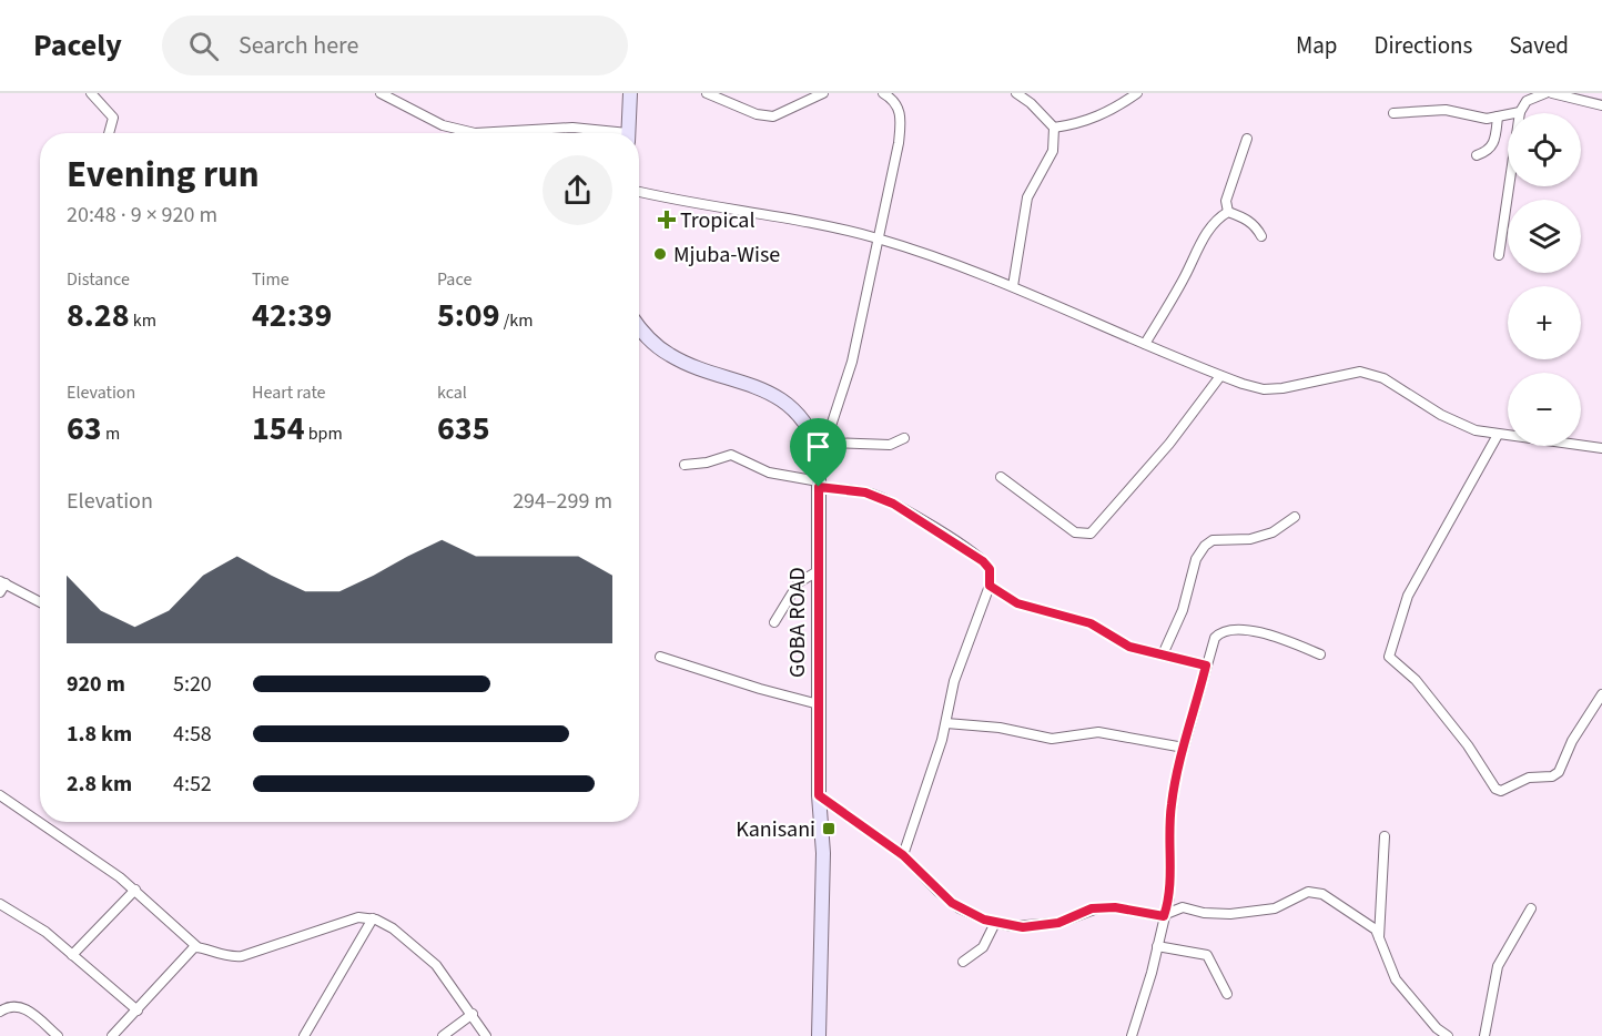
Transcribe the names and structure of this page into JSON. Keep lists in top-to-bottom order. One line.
{"streets":{"main road":["GOBA ROAD"]},"places":{"health":["Tropical"],"other":["Mjuba-Wise"],"transit":["Kanisani"]},"page":{"header":"Pacely","search":"Search here","nav":["Map","Directions","Saved"],"map_buttons":["+","−"],"heading":["Evening run","20:48 · 9 × 920 m"],"stats":[["Distance","8.28 km"],["Time","42:39"],["Pace","5:09 /km"],["Elevation","63 m"],["Heart rate","154 bpm"],["kcal","635"]],"chart":["Elevation","294–299 m"],"list":[{"name":"920 m","note":"5:20"},{"name":"1.8 km","note":"4:58"},{"name":"2.8 km","note":"4:52"}]}}
